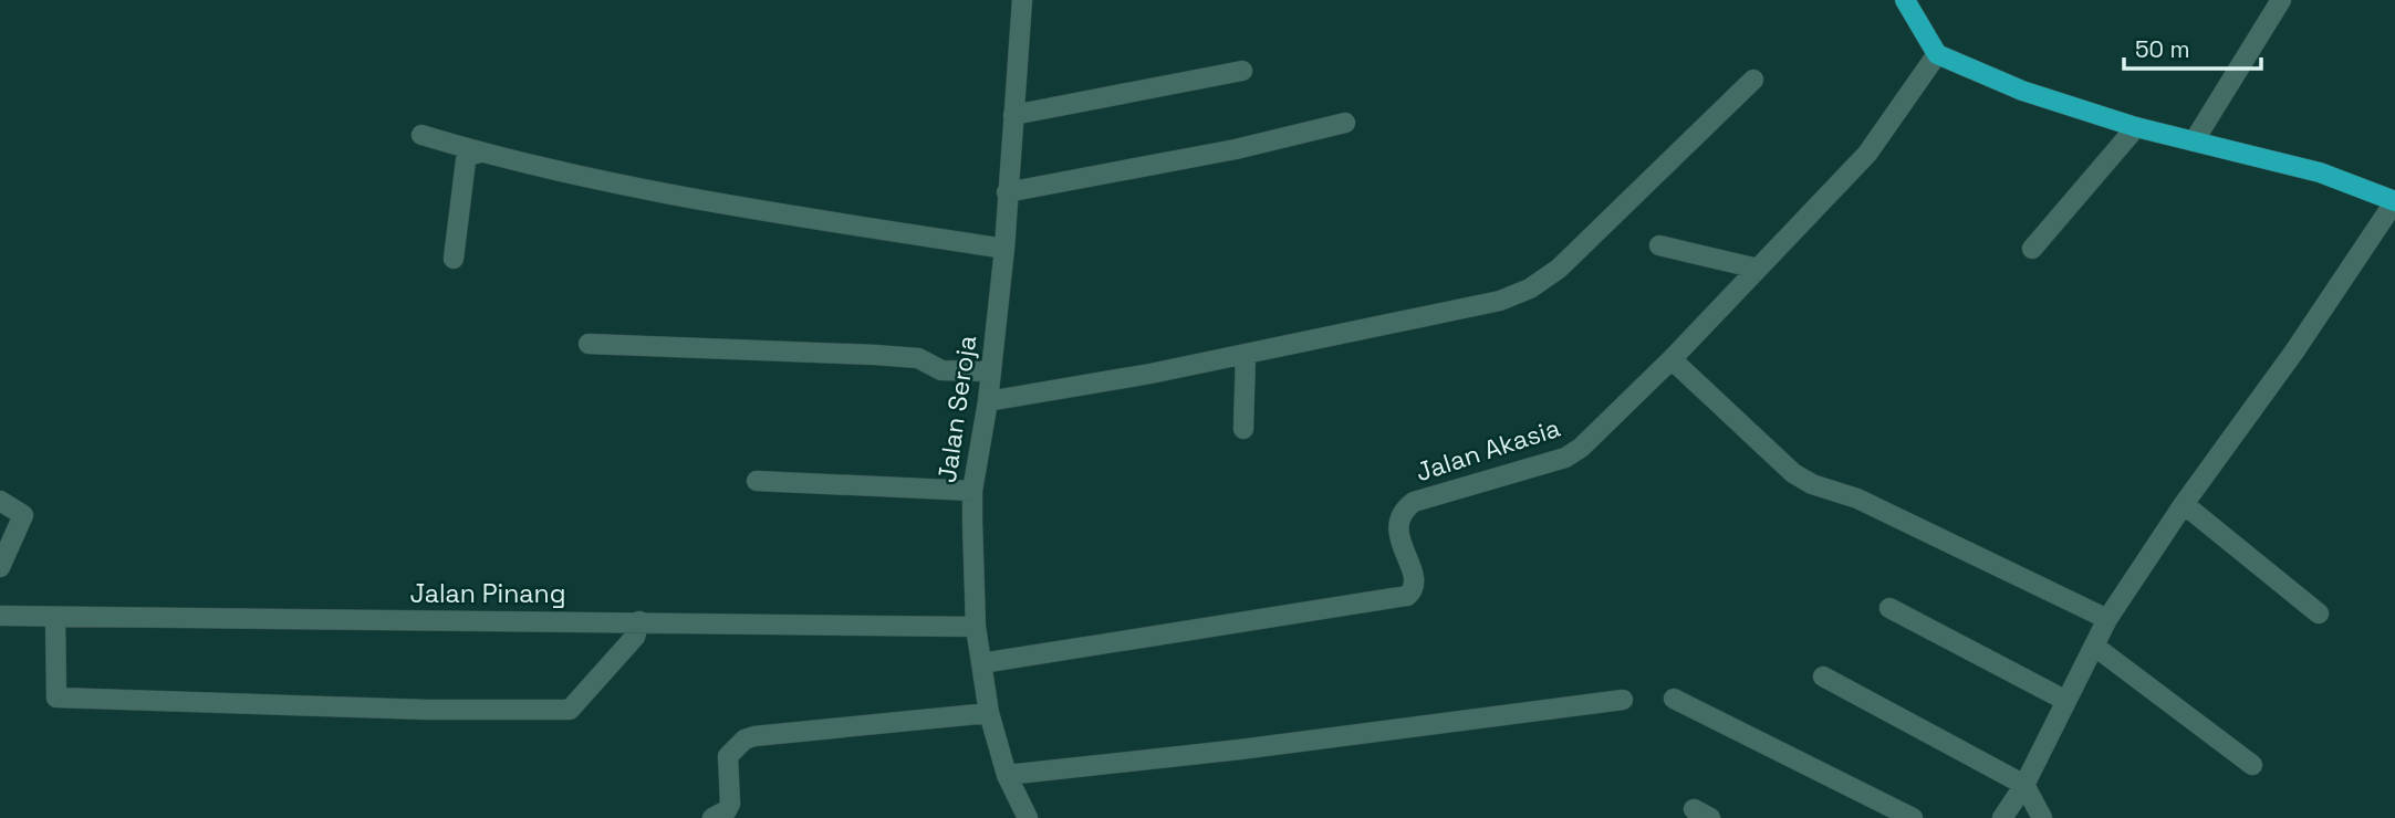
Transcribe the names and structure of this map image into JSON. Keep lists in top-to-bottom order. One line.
{"streets":{"street":["Jalan Seroja","Jalan Akasia","Jalan Pinang"]},"crossings":[["Jalan Seroja","Jalan Akasia"],["Jalan Seroja","Jalan Pinang"]],"scale_bar":"50 m"}
